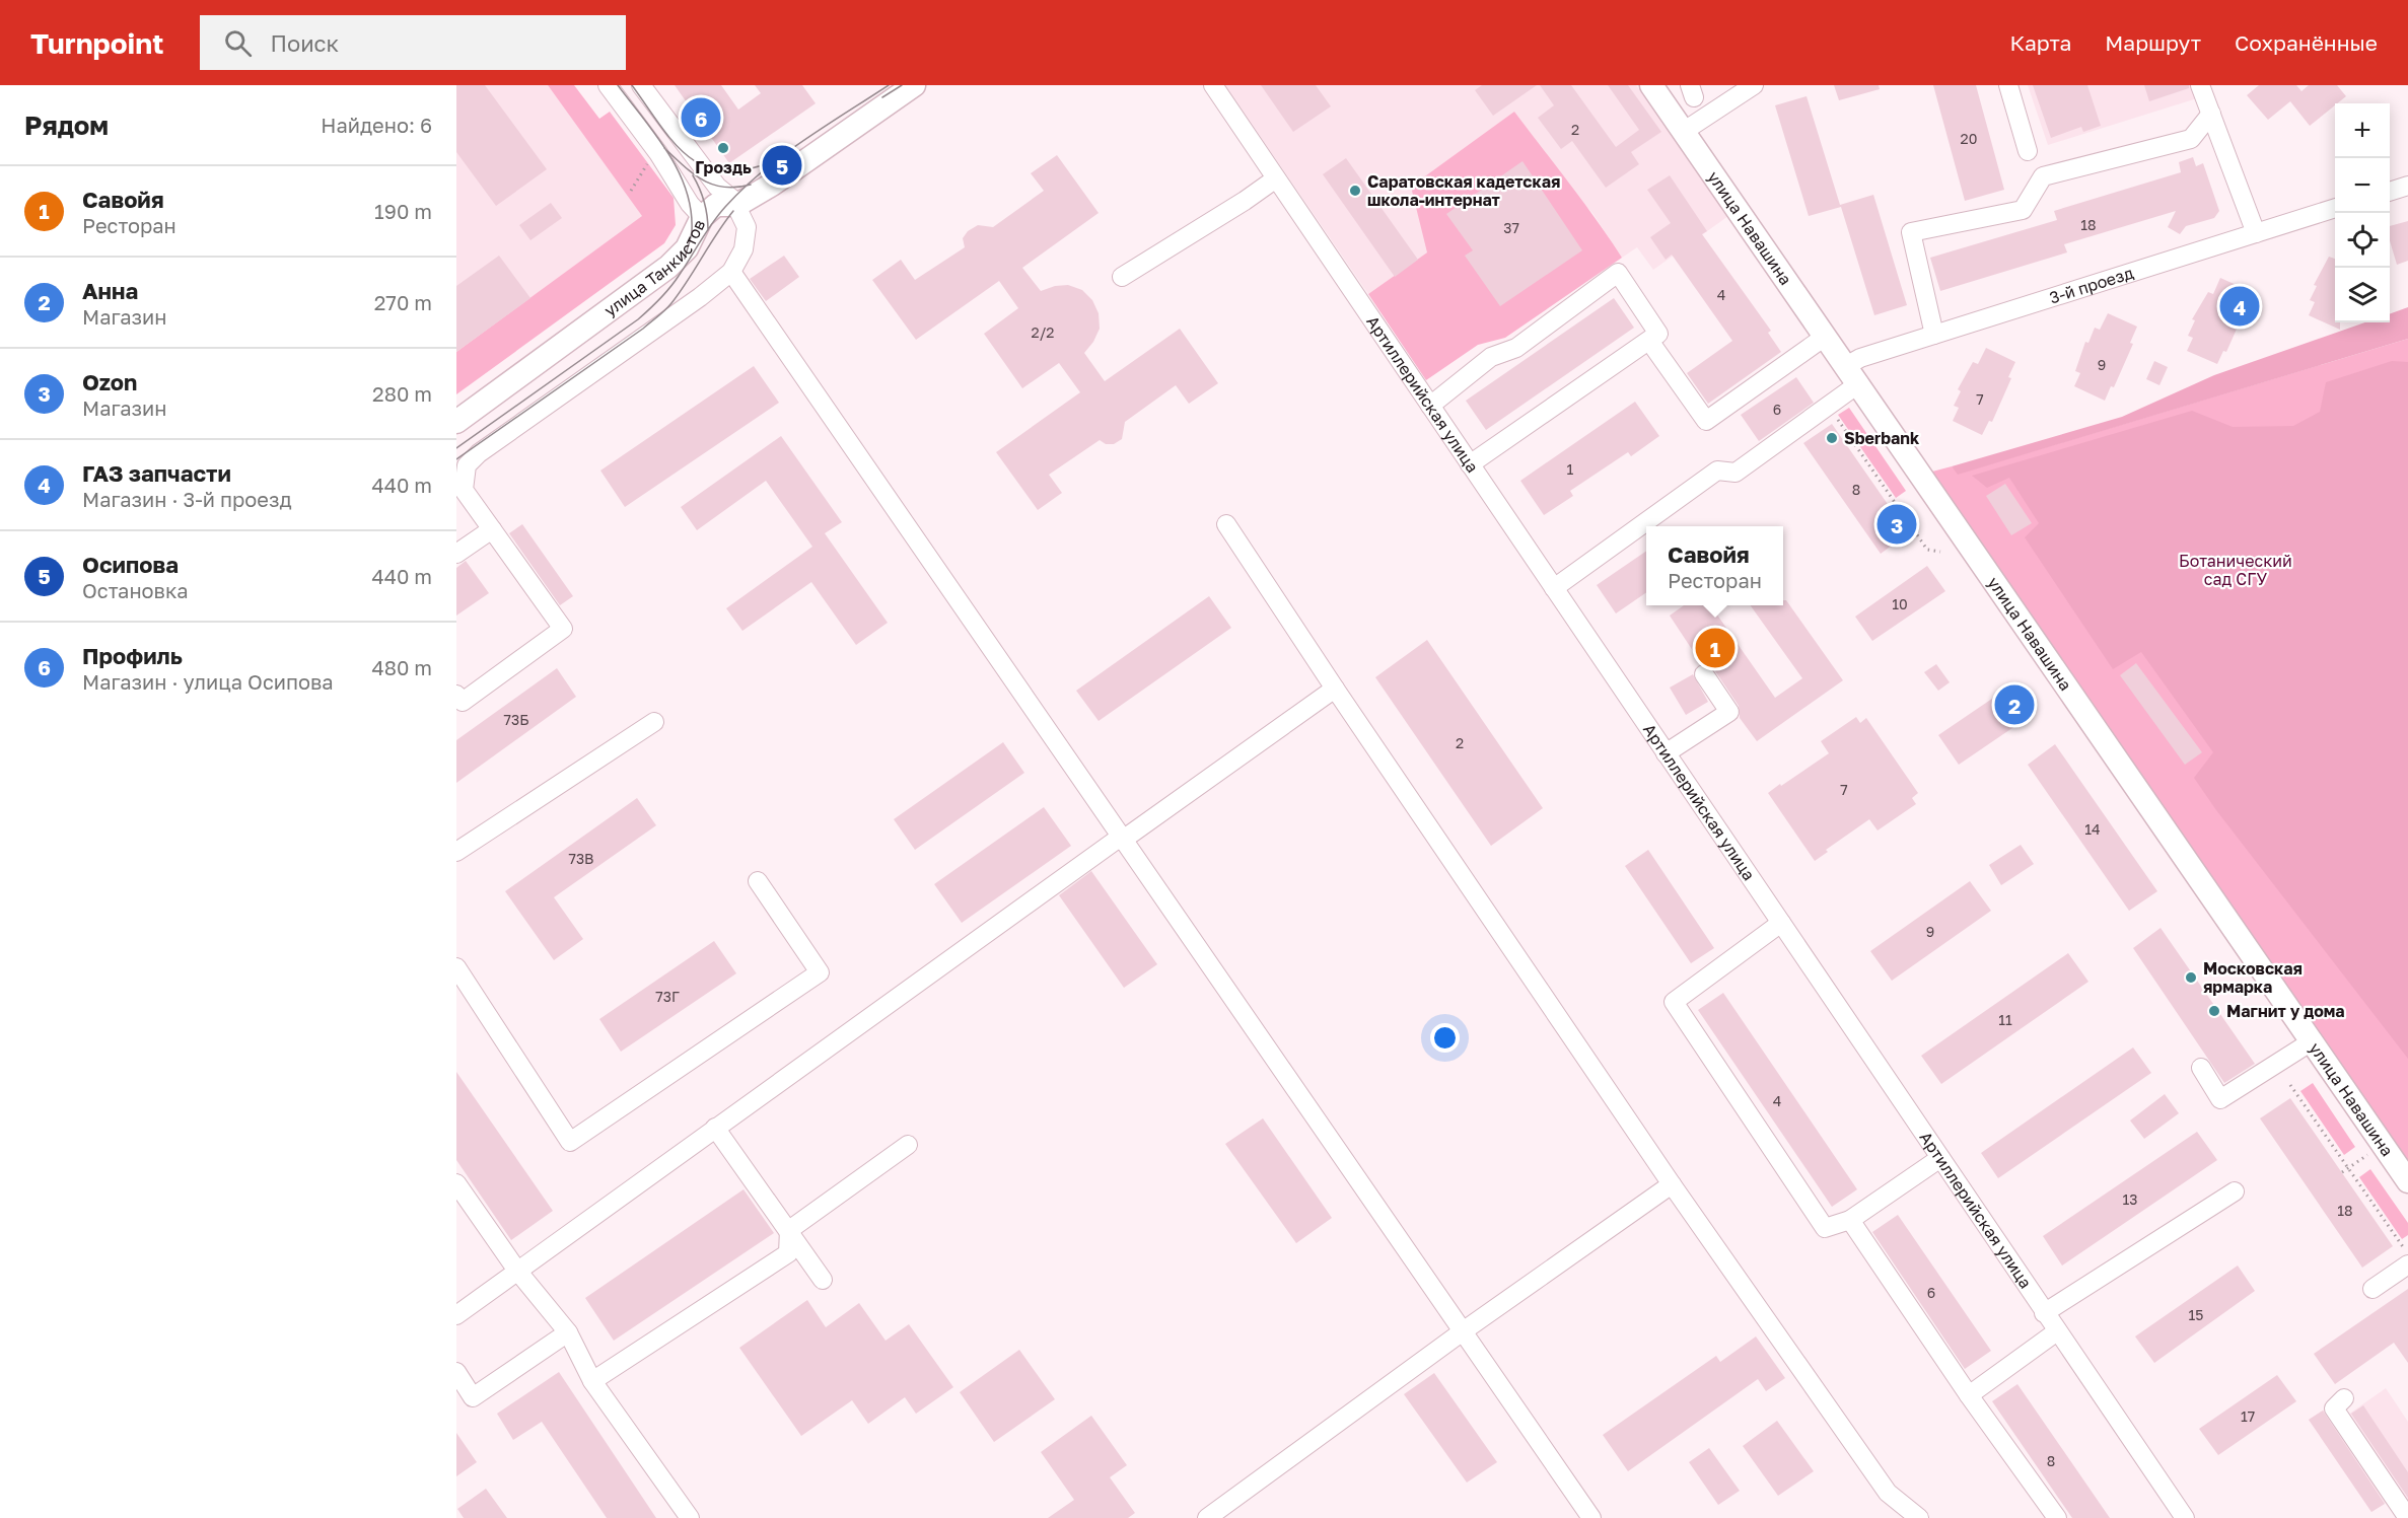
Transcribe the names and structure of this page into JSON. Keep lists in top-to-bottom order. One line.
{"streets":{"main road":["улица Навашина","улица Танкистов"],"street":["3-й проезд","Артиллерийская улица"]},"crossings":[["улица Навашина","3-й проезд"],["3-й проезд","Артиллерийская улица"]],"parks":["Ботанический сад СГУ"],"places":["Гроздь","Саратовская кадетская школа-интернат","Sberbank","Московская ярмарка","Магнит у дома"],"house_numbers":["2","20","18","37","4","2/2","9","7","6","1","8","10","73Б","2","7","14","73В","9","73Г","11","4","13","18","6","15","17","8"],"page":{"header":"Turnpoint","search":"Поиск","nav":["Карта","Маршрут","Сохранённые"],"heading":["Рядом","Найдено: 6"],"pins":["6","5","4","3","1","2"],"map_buttons":["+","−"],"list":[{"mark":"1","name":"Савойя","note":"Ресторан","value":"190 m"},{"mark":"2","name":"Анна","note":"Магазин","value":"270 m"},{"mark":"3","name":"Ozon","note":"Магазин","value":"280 m"},{"mark":"4","name":"ГАЗ запчасти","note":"Магазин · 3-й проезд","value":"440 m"},{"mark":"5","name":"Осипова","note":"Остановка","value":"440 m"},{"mark":"6","name":"Профиль","note":"Магазин · улица Осипова","value":"480 m"}],"popup":["Савойя","Ресторан"]}}
